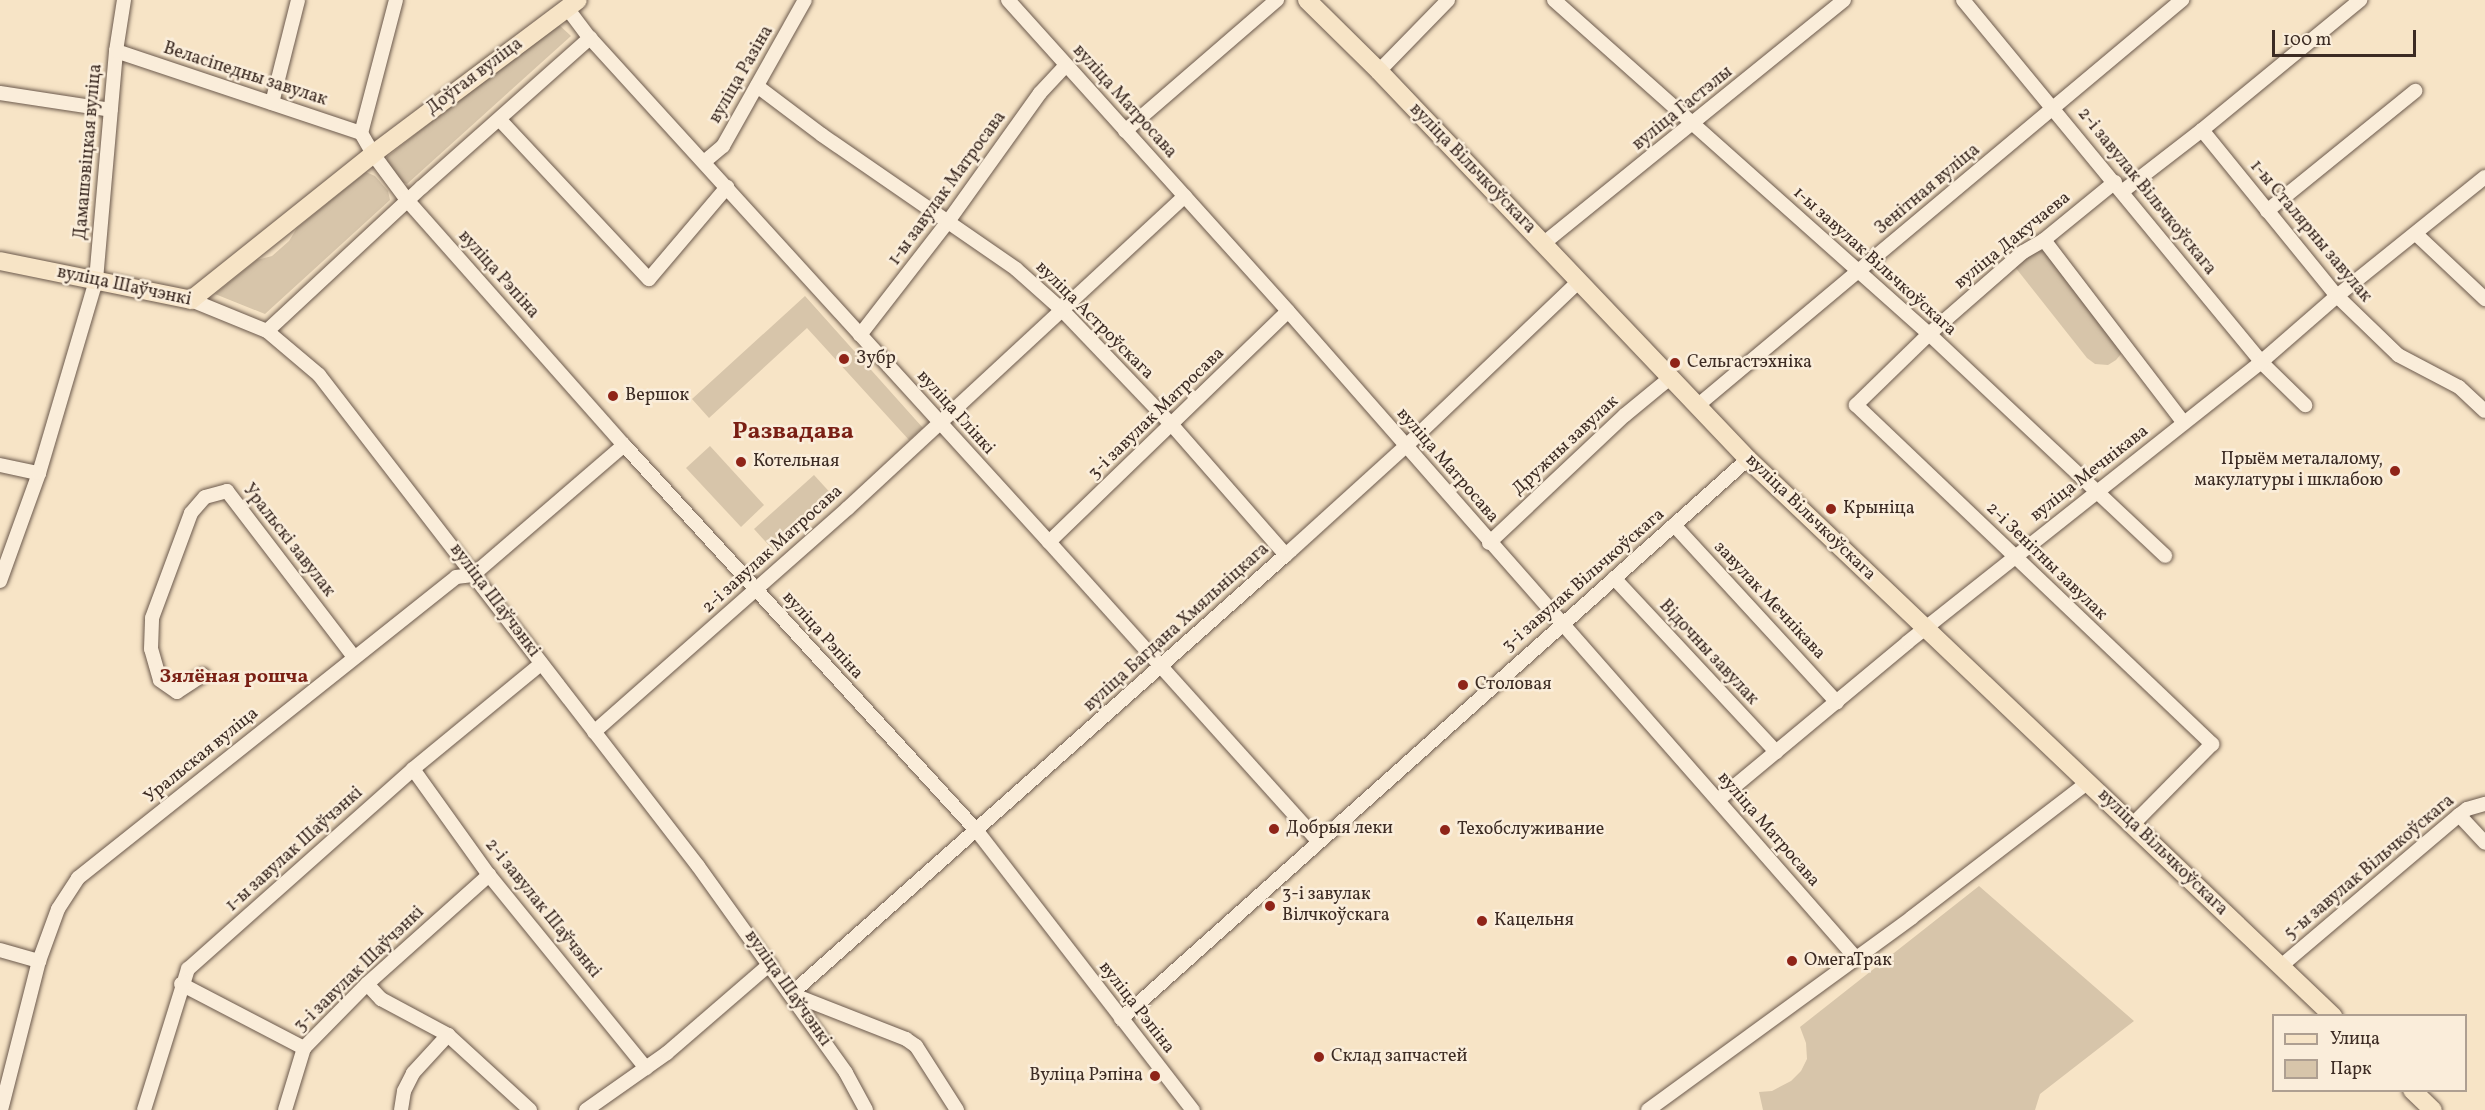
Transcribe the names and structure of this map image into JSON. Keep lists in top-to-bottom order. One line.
{"streets":{"main road":["Доўгая вуліца","вуліца Вільчкоўскага","вуліца Шаўчэнкі"],"street":["Веласіпедны завулак","вуліца Разіна","вуліца Матросава","вуліца Гастэлы","Дамашэвіцкая вуліца","1-ы завулак Матросава","Зенітная вуліца","2-і завулак Вільчкоўскага","1-ы Сталярны завулак","вуліца Дакучаева","1-ы завулак Вільчкоўскага","вуліца Рэпіна","вуліца Астроўскага","вуліца Глінкі","3-і завулак Матросава","Дружны завулак","вуліца Мечнікава","Уральскі завулак","2-і завулак Матросава","2-і Зенітны завулак","3-і завулак Вільчкоўскага","завулак Мечнікава","вуліца Багдана Хмяльніцкага","Відочны завулак","Уральская вуліца","1-ы завулак Шаўчэнкі","5-ы завулак Вільчкоўскага","2-і завулак Шаўчэнкі","3-і завулак Шаўчэнкі"]},"crossings":[["Веласіпедны завулак","Дамашэвіцкая вуліца"],["вуліца Разіна","вуліца Астроўскага"],["вуліца Разіна","вуліца Глінкі"],["Доўгая вуліца","вуліца Шаўчэнкі"],["Доўгая вуліца","вуліца Глінкі"],["вуліца Матросава","1-ы завулак Матросава"],["вуліца Матросава","3-і завулак Матросава"],["вуліца Матросава","Дружны завулак"],["вуліца Матросава","вуліца Мечнікава"],["вуліца Матросава","2-і завулак Матросава"],["вуліца Матросава","3-і завулак Вільчкоўскага"],["вуліца Матросава","вуліца Багдана Хмяльніцкага"],["вуліца Гастэлы","вуліца Вільчкоўскага"],["вуліца Гастэлы","1-ы завулак Вільчкоўскага"],["Дамашэвіцкая вуліца","вуліца Шаўчэнкі"],["вуліца Вільчкоўскага","Зенітная вуліца"],["вуліца Вільчкоўскага","Дружны завулак"],["вуліца Вільчкоўскага","вуліца Мечнікава"],["вуліца Вільчкоўскага","2-і Зенітны завулак"],["вуліца Вільчкоўскага","3-і завулак Вільчкоўскага"],["вуліца Вільчкоўскага","вуліца Багдана Хмяльніцкага"],["вуліца Вільчкоўскага","5-ы завулак Вільчкоўскага"],["1-ы завулак Матросава","вуліца Астроўскага"],["1-ы завулак Матросава","вуліца Глінкі"],["Зенітная вуліца","2-і завулак Вільчкоўскага"],["Зенітная вуліца","1-ы завулак Вільчкоўскага"],["2-і завулак Вільчкоўскага","вуліца Дакучаева"],["2-і завулак Вільчкоўскага","вуліца Мечнікава"],["1-ы Сталярны завулак","вуліца Дакучаева"],["1-ы Сталярны завулак","вуліца Мечнікава"],["вуліца Дакучаева","1-ы завулак Вільчкоўскага"],["вуліца Дакучаева","2-і Зенітны завулак"],["1-ы завулак Вільчкоўскага","вуліца Мечнікава"],["вуліца Рэпіна","2-і завулак Матросава"],["вуліца Рэпіна","3-і завулак Вільчкоўскага"],["вуліца Рэпіна","вуліца Багдана Хмяльніцкага"],["вуліца Рэпіна","Уральская вуліца"],["вуліца Шаўчэнкі","2-і завулак Матросава"],["вуліца Шаўчэнкі","вуліца Багдана Хмяльніцкага"],["вуліца Шаўчэнкі","Уральская вуліца"],["вуліца Шаўчэнкі","1-ы завулак Шаўчэнкі"],["вуліца Астроўскага","3-і завулак Матросава"],["вуліца Астроўскага","2-і завулак Матросава"],["вуліца Астроўскага","вуліца Багдана Хмяльніцкага"],["вуліца Глінкі","3-і завулак Матросава"],["вуліца Глінкі","2-і завулак Матросава"],["вуліца Глінкі","3-і завулак Вільчкоўскага"],["вуліца Глінкі","вуліца Багдана Хмяльніцкага"],["вуліца Мечнікава","2-і Зенітны завулак"],["вуліца Мечнікава","завулак Мечнікава"],["вуліца Мечнікава","Відочны завулак"],["Уральскі завулак","Уральская вуліца"],["3-і завулак Вільчкоўскага","завулак Мечнікава"],["3-і завулак Вільчкоўскага","Відочны завулак"],["1-ы завулак Шаўчэнкі","2-і завулак Шаўчэнкі"],["2-і завулак Шаўчэнкі","3-і завулак Шаўчэнкі"]],"districts":["Развадава","Зялёная рошча"],"places":["Зубр","Сельгастэхніка","Вершок","Котельная","Прыём металалому, макулатуры і шклабою","Крыніца","Столовая","Добрыя леки","Техобслуживание","3-і завулак Вілчкоўскага","Кацельня","ОмегаТрак","Склад запчастей","Вуліца Рэпіна"],"legend":["Улица","Парк"],"scale_bar":"100 m"}
